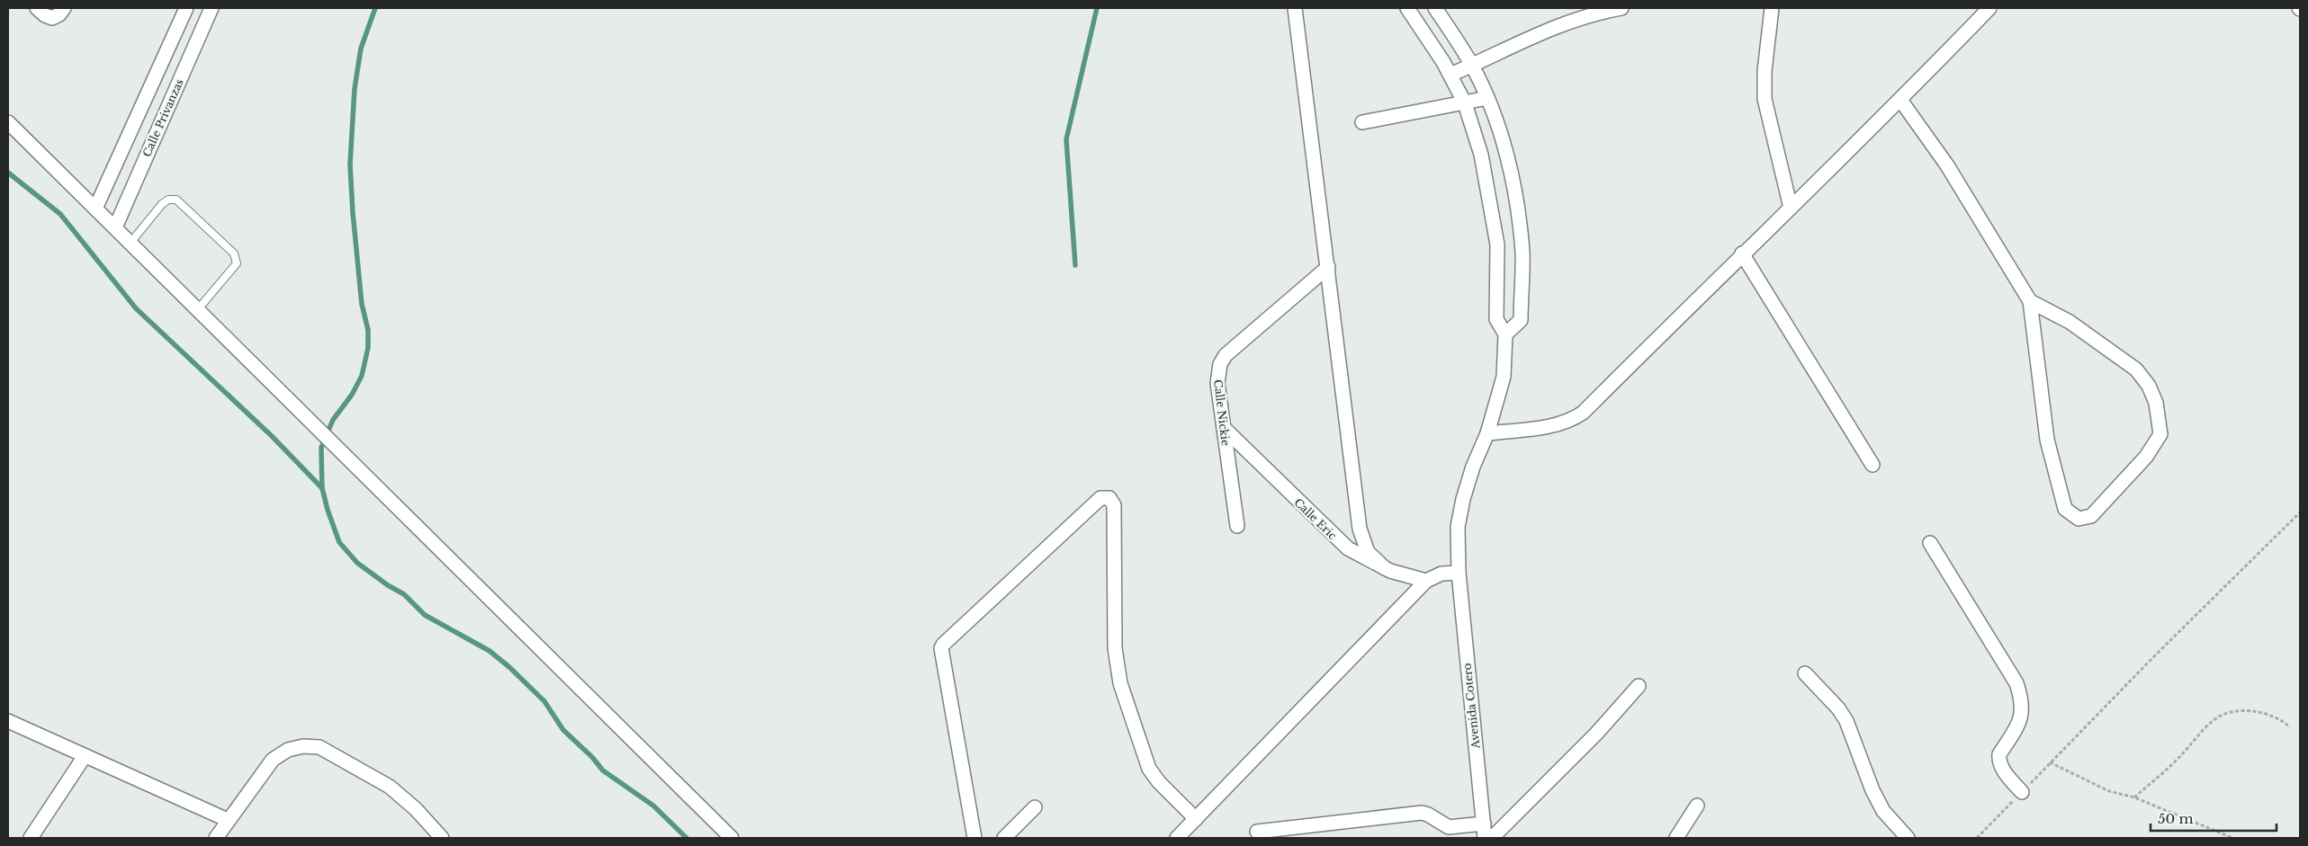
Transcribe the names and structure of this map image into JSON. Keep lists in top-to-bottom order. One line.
{"streets":{"street":["Calle Privanzas","Calle Nickie","Calle Eric","Avenida Cotero"]},"crossings":[["Calle Nickie","Calle Eric"]],"scale_bar":"50 m"}
